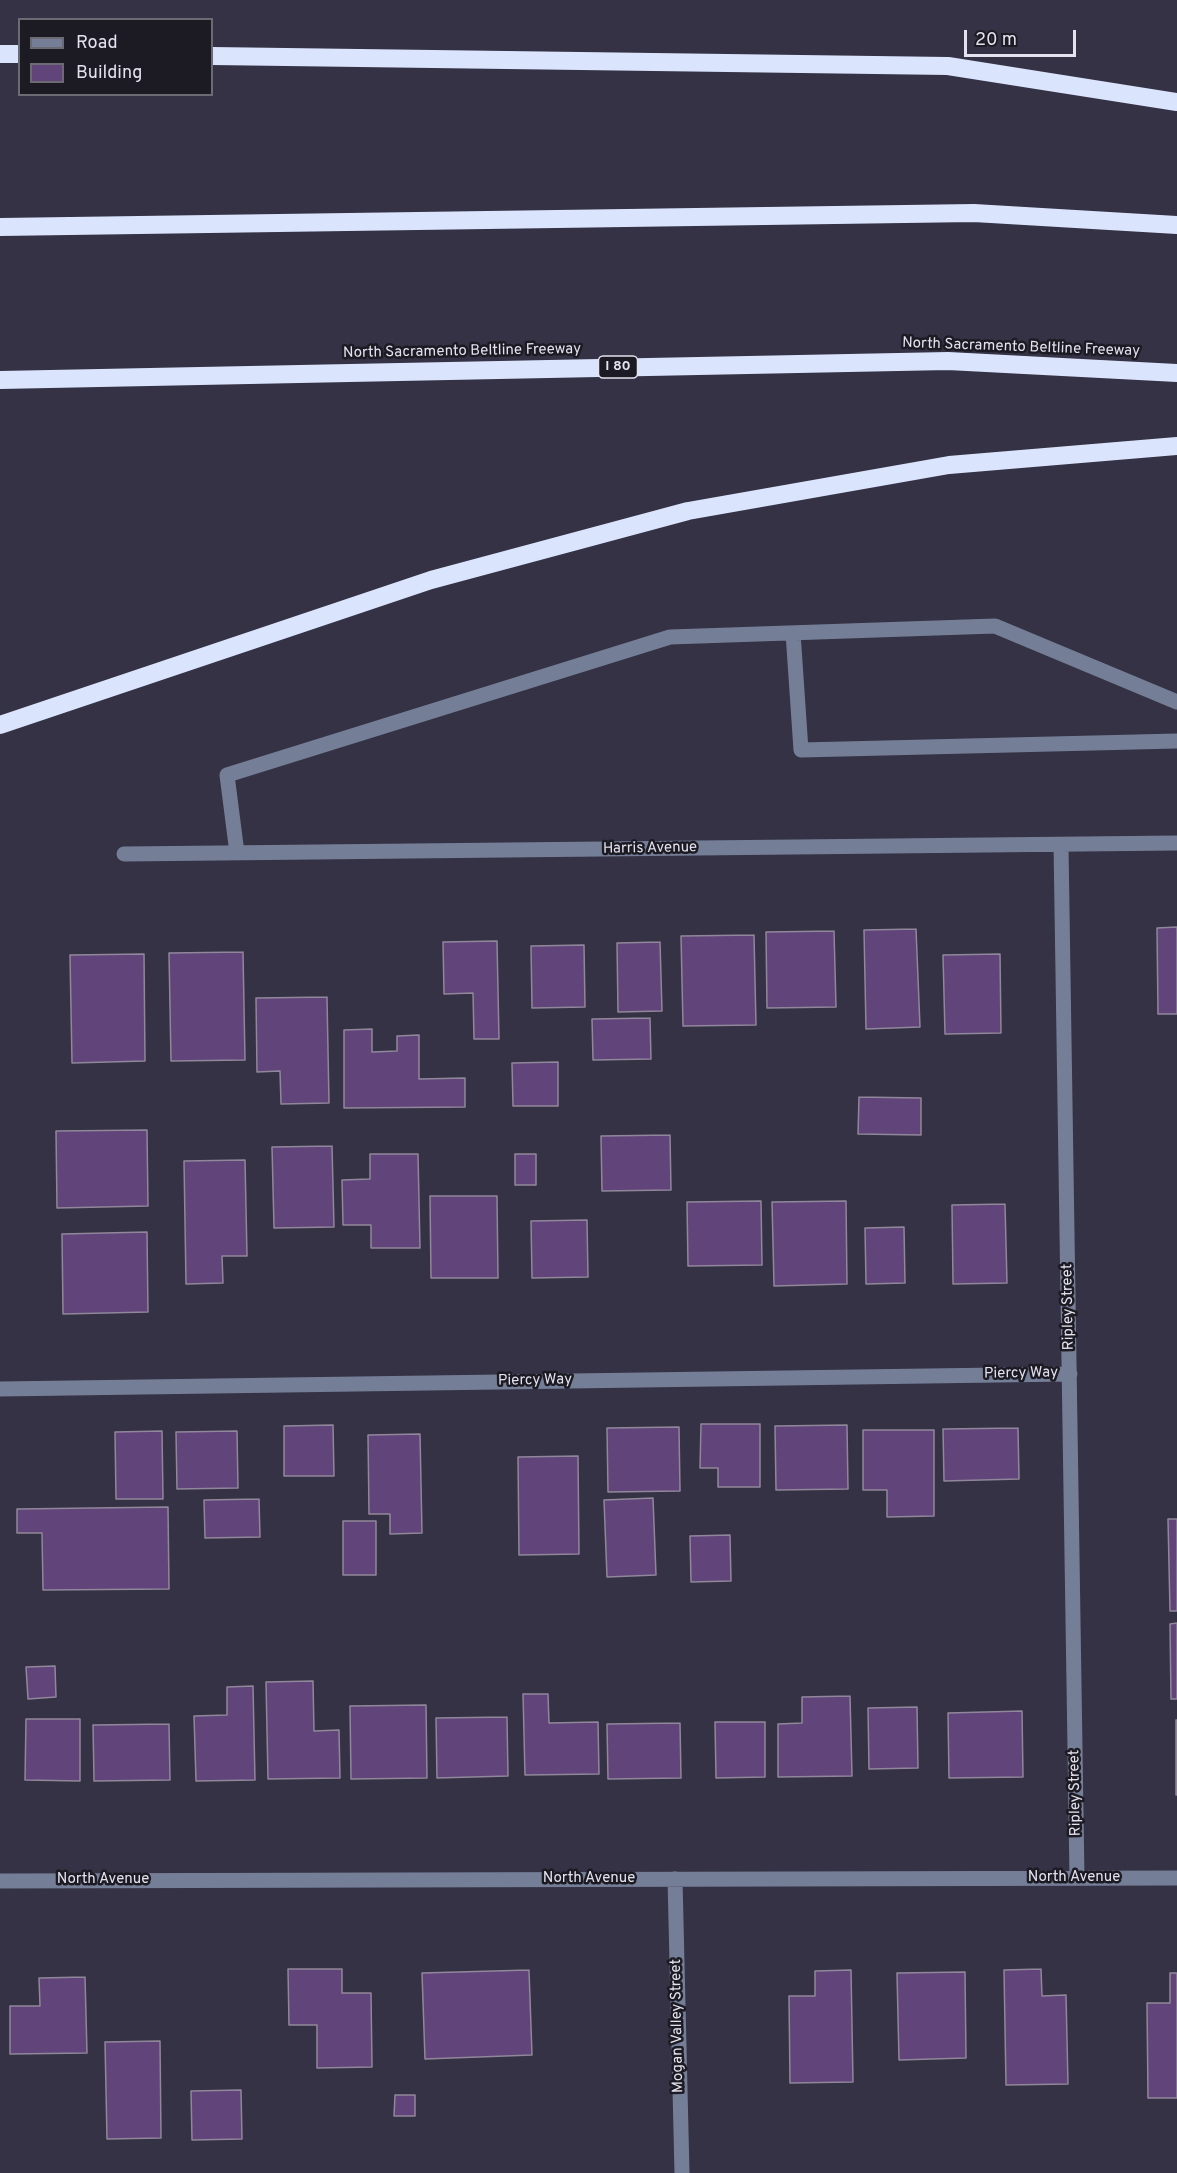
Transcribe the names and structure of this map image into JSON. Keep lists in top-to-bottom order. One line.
{"streets":{"highway":["North Sacramento Beltline Freeway","I 80"],"street":["Harris Avenue","Ripley Street","Piercy Way","North Avenue","Mogan Valley Street"]},"crossings":[["Harris Avenue","Ripley Street"],["Ripley Street","Piercy Way"],["Ripley Street","North Avenue"],["North Avenue","Mogan Valley Street"]],"legend":["Road","Building"],"scale_bar":"20 m"}
